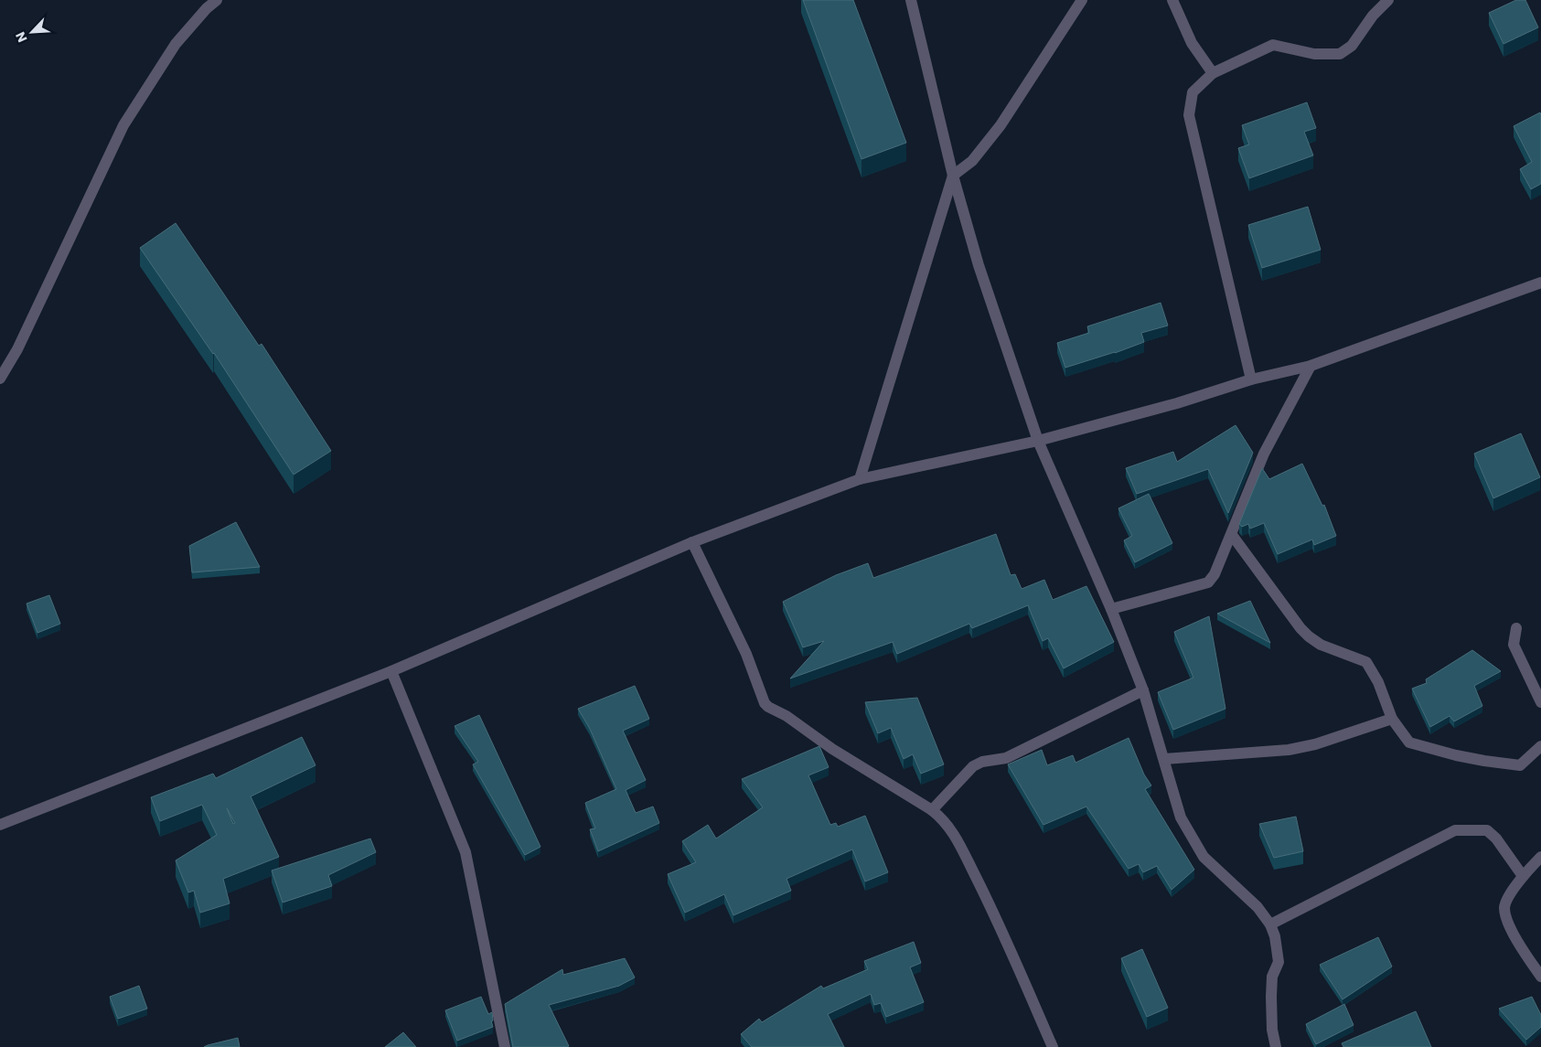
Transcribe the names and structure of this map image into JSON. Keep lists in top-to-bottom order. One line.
{"north":"bottom left"}
